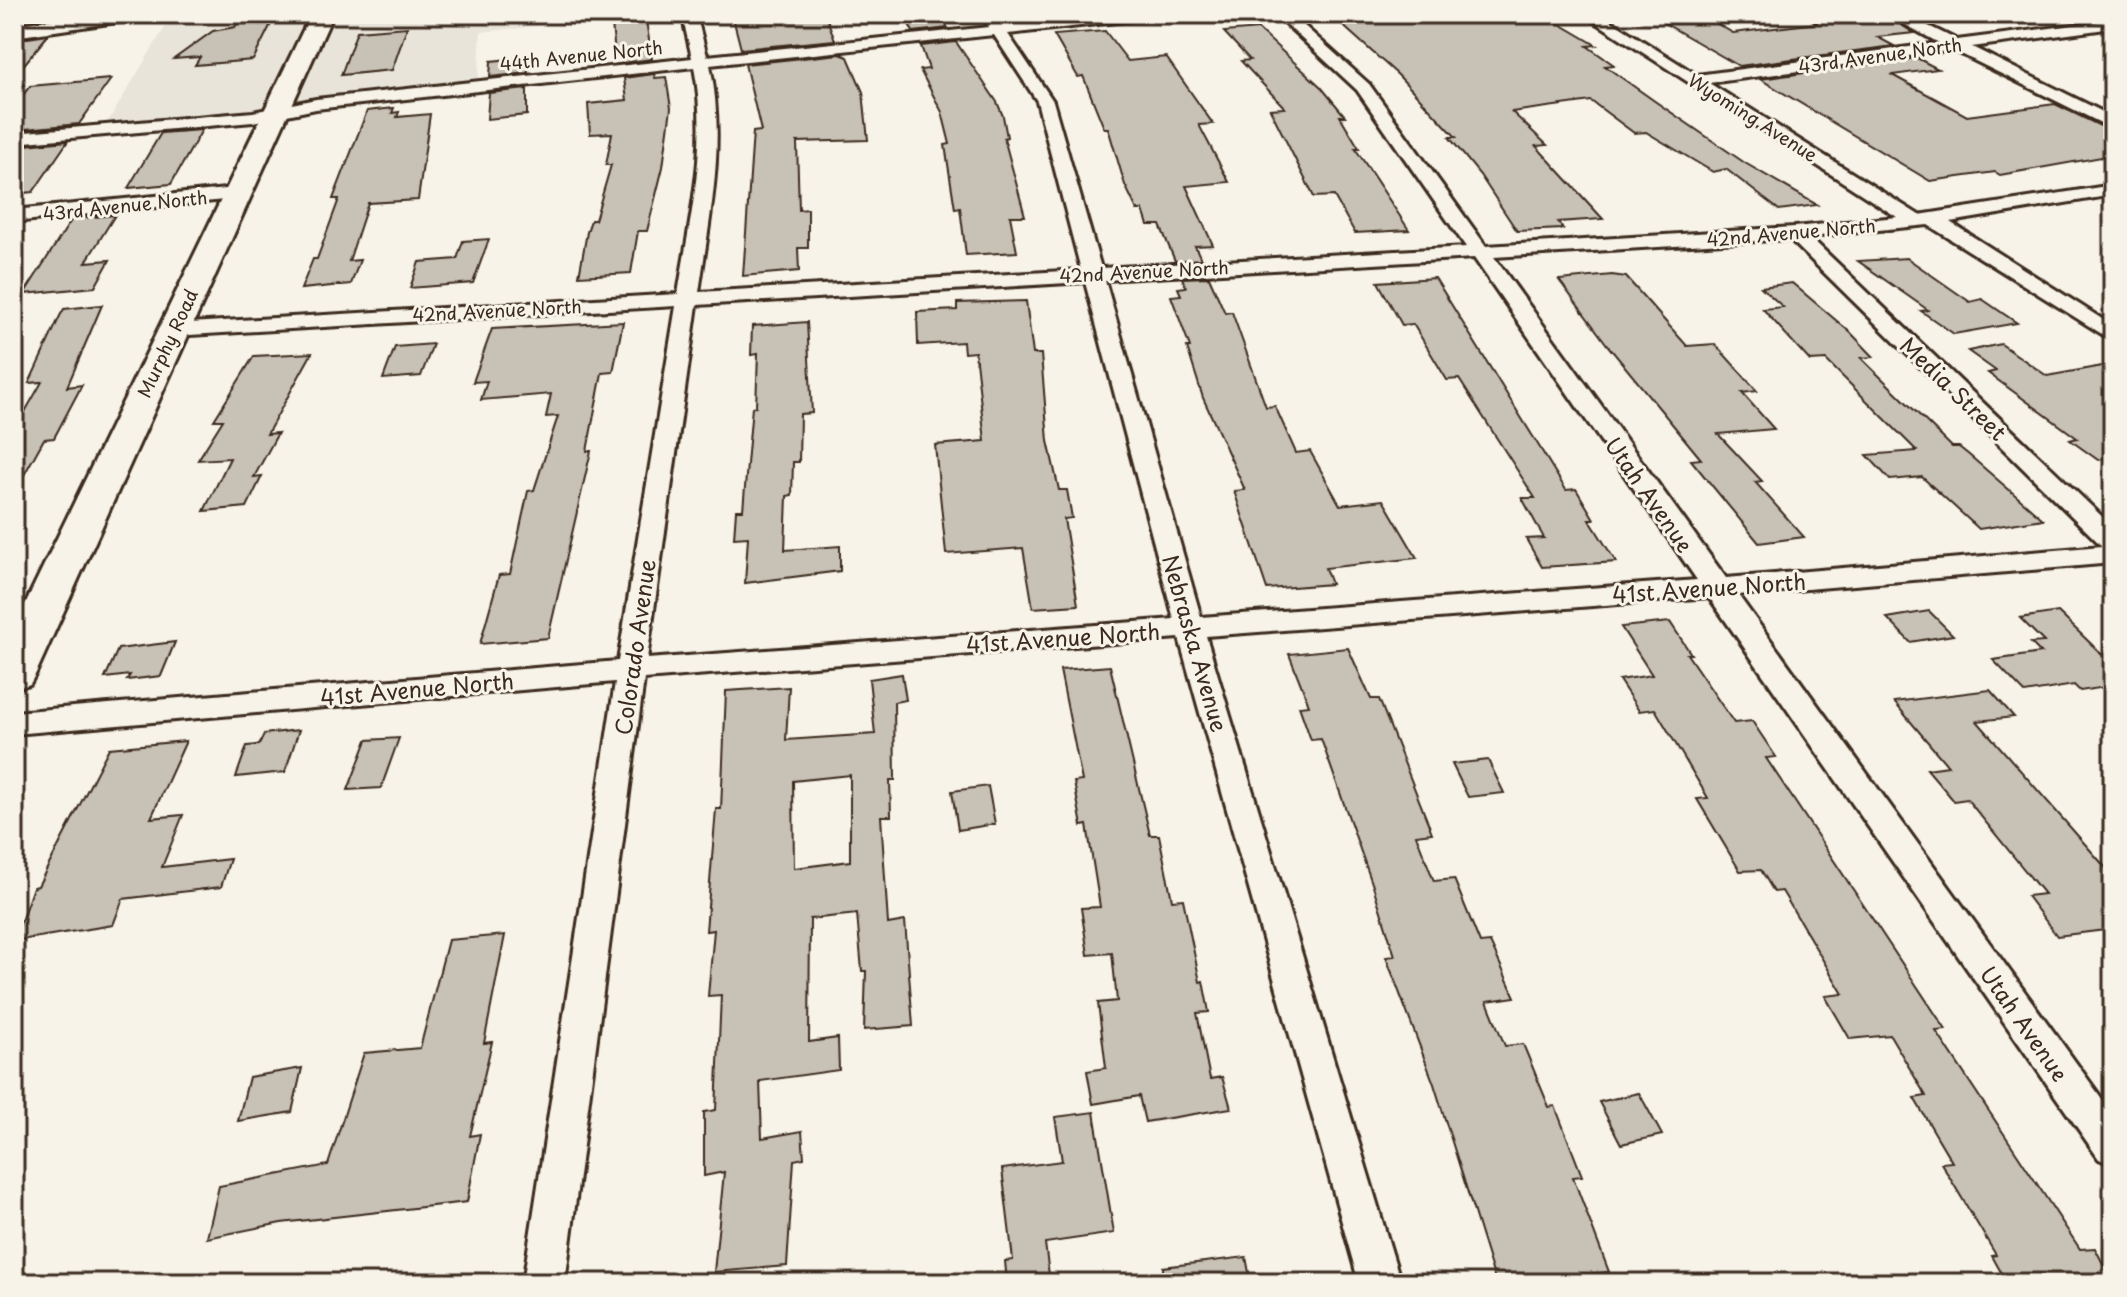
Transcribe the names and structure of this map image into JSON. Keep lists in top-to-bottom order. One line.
{"streets":{"main road":["Murphy Road"],"street":["44th Avenue North","43rd Avenue North","Wyoming Avenue","42nd Avenue North","Media Street","Utah Avenue","41st Avenue North","Nebraska Avenue","Colorado Avenue"]},"crossings":[["44th Avenue North","Murphy Road"],["44th Avenue North","Nebraska Avenue"],["44th Avenue North","Colorado Avenue"],["43rd Avenue North","Wyoming Avenue"],["43rd Avenue North","Murphy Road"],["Wyoming Avenue","42nd Avenue North"],["42nd Avenue North","Murphy Road"],["42nd Avenue North","Media Street"],["42nd Avenue North","Utah Avenue"],["42nd Avenue North","Nebraska Avenue"],["42nd Avenue North","Colorado Avenue"],["Utah Avenue","41st Avenue North"],["41st Avenue North","Nebraska Avenue"],["41st Avenue North","Colorado Avenue"]]}
